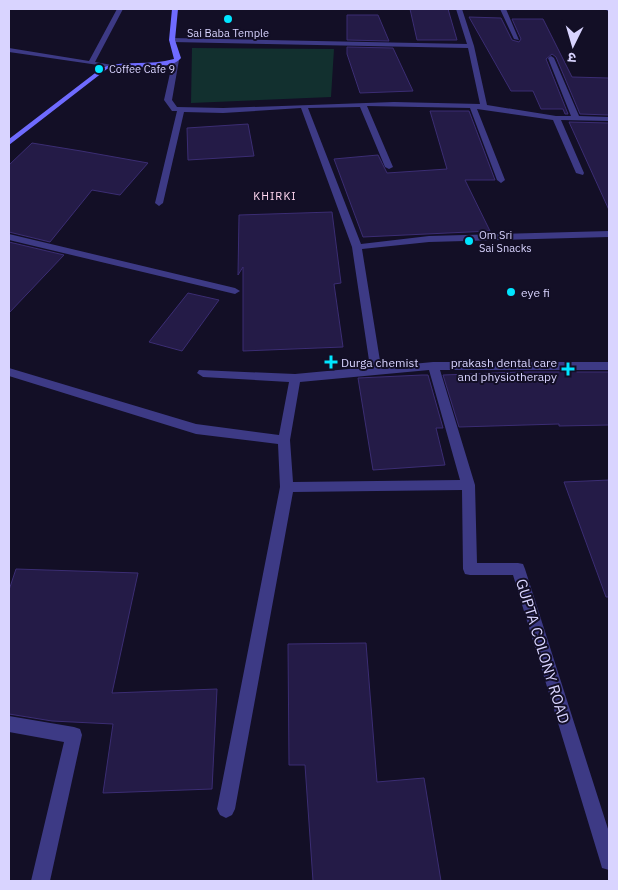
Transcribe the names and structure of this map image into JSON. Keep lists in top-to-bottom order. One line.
{"streets":{"street":["GUPTA COLONY ROAD"]},"districts":["KHIRKI"],"places":{"other":["Sai Baba Temple","Coffee Cafe 9","Om Sri Sai Snacks","eye fi"],"health":["Durga chemist","prakash dental care and physiotherapy"]},"north":"bottom"}
